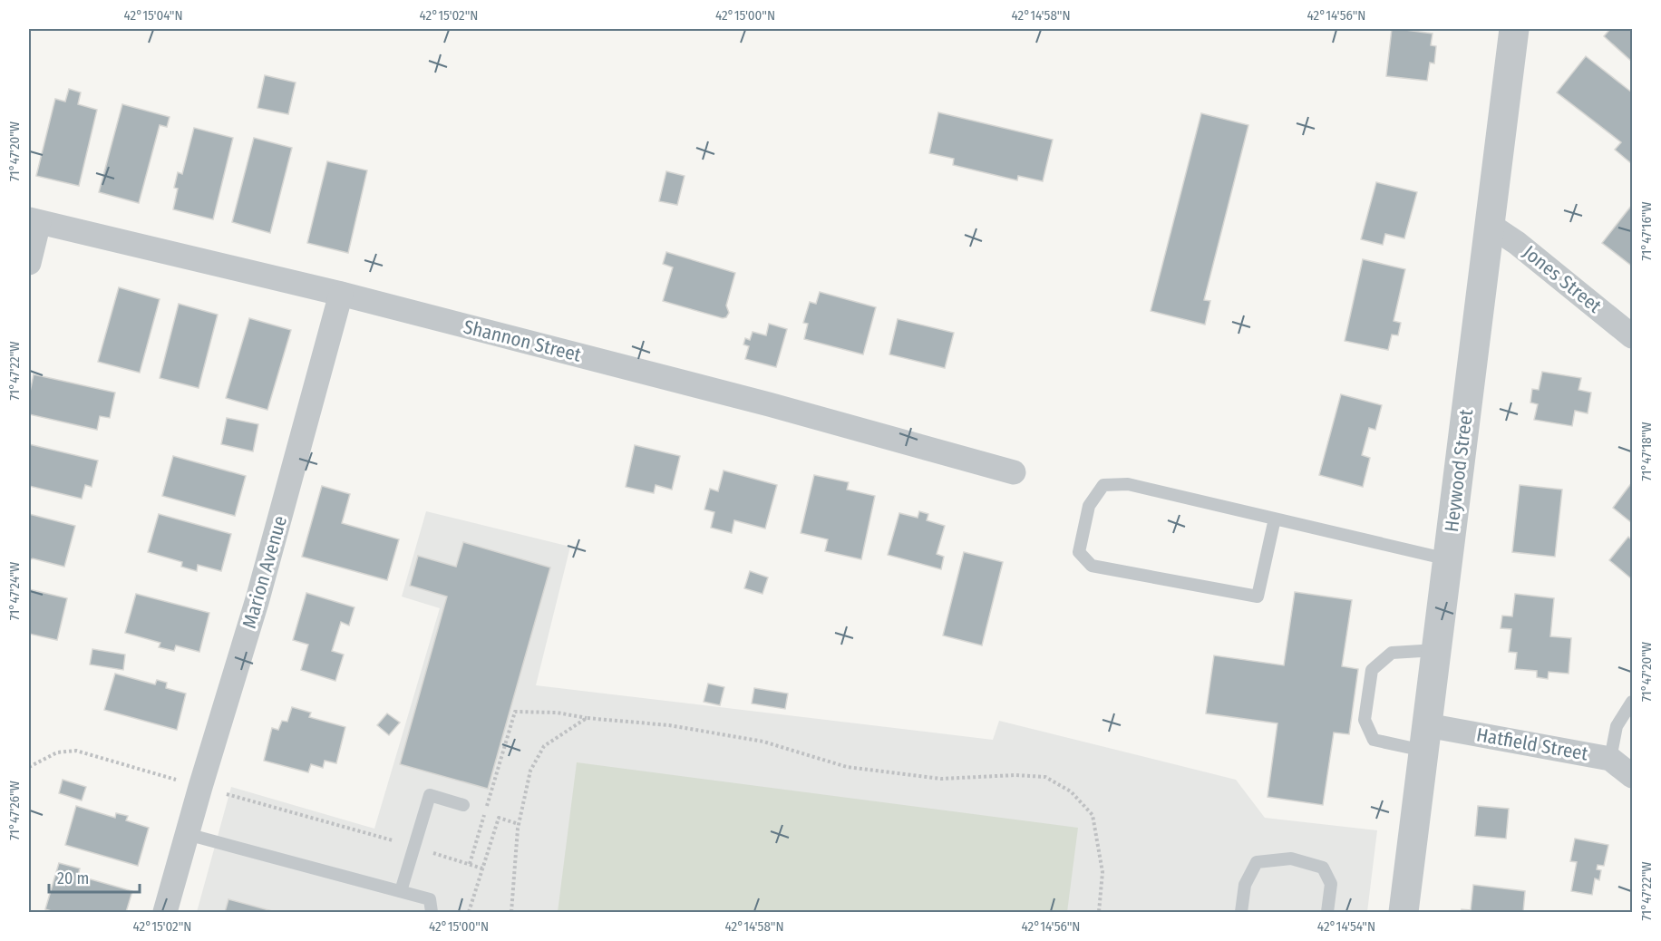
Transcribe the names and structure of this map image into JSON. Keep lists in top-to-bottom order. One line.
{"streets":{"street":["Jones Street","Shannon Street","Heywood Street","Marion Avenue","Hatfield Street"]},"crossings":[["Jones Street","Heywood Street"],["Shannon Street","Marion Avenue"],["Heywood Street","Hatfield Street"]],"scale_bar":"20 m","coordinates":["42°15'04\"N","42°15'02\"N","42°15'00\"N","42°14'58\"N","42°14'56\"N","71°47'20\"W","71°47'16\"W","71°47'22\"W","71°47'18\"W","71°47'24\"W","71°47'26\"W","42°14'54\"N"]}
